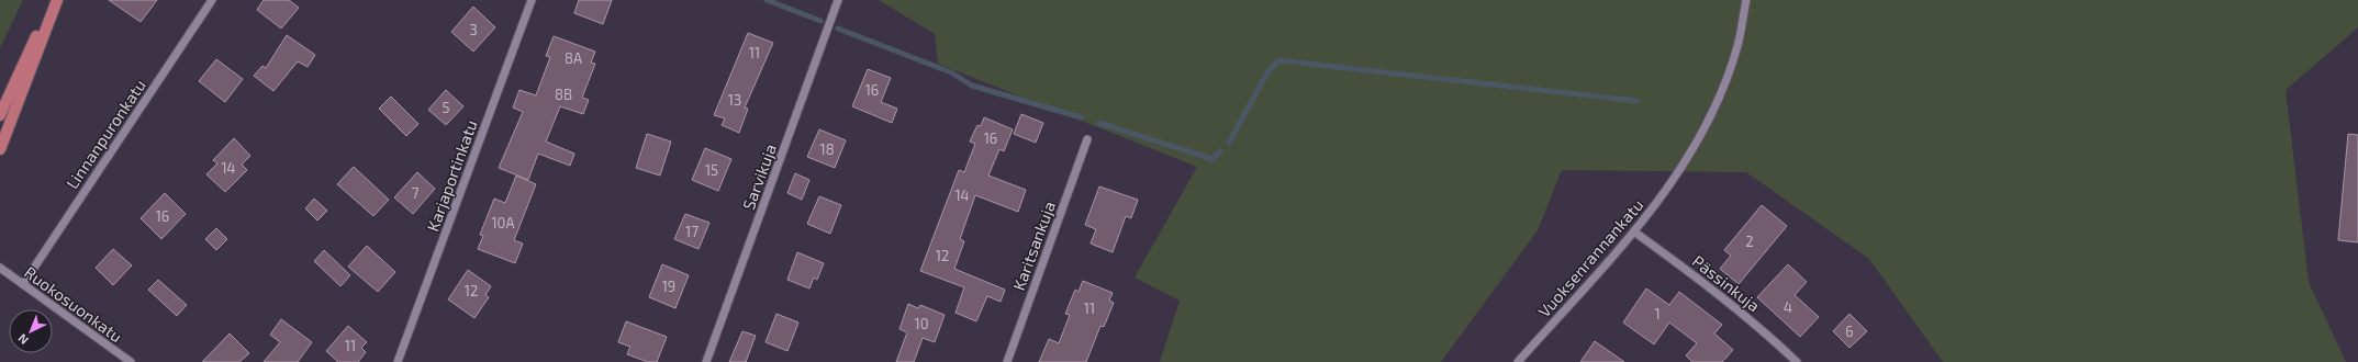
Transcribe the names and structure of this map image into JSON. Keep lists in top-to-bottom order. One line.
{"streets":{"street":["Linnanpuronkatu","Karjaportinkatu","Sarvikuja","Karitsankuja","Vuoksenrannankatu","Pässinkuja","Ruokosuonkatu"]},"crossings":[["Linnanpuronkatu","Ruokosuonkatu"],["Vuoksenrannankatu","Pässinkuja"]],"house_numbers":["3","11","8A","16","8B","13","5","16","18","14","15","7","14","16","10A","17","2","12","19","12","4","11","1","10","6","11"],"north":"bottom left"}
